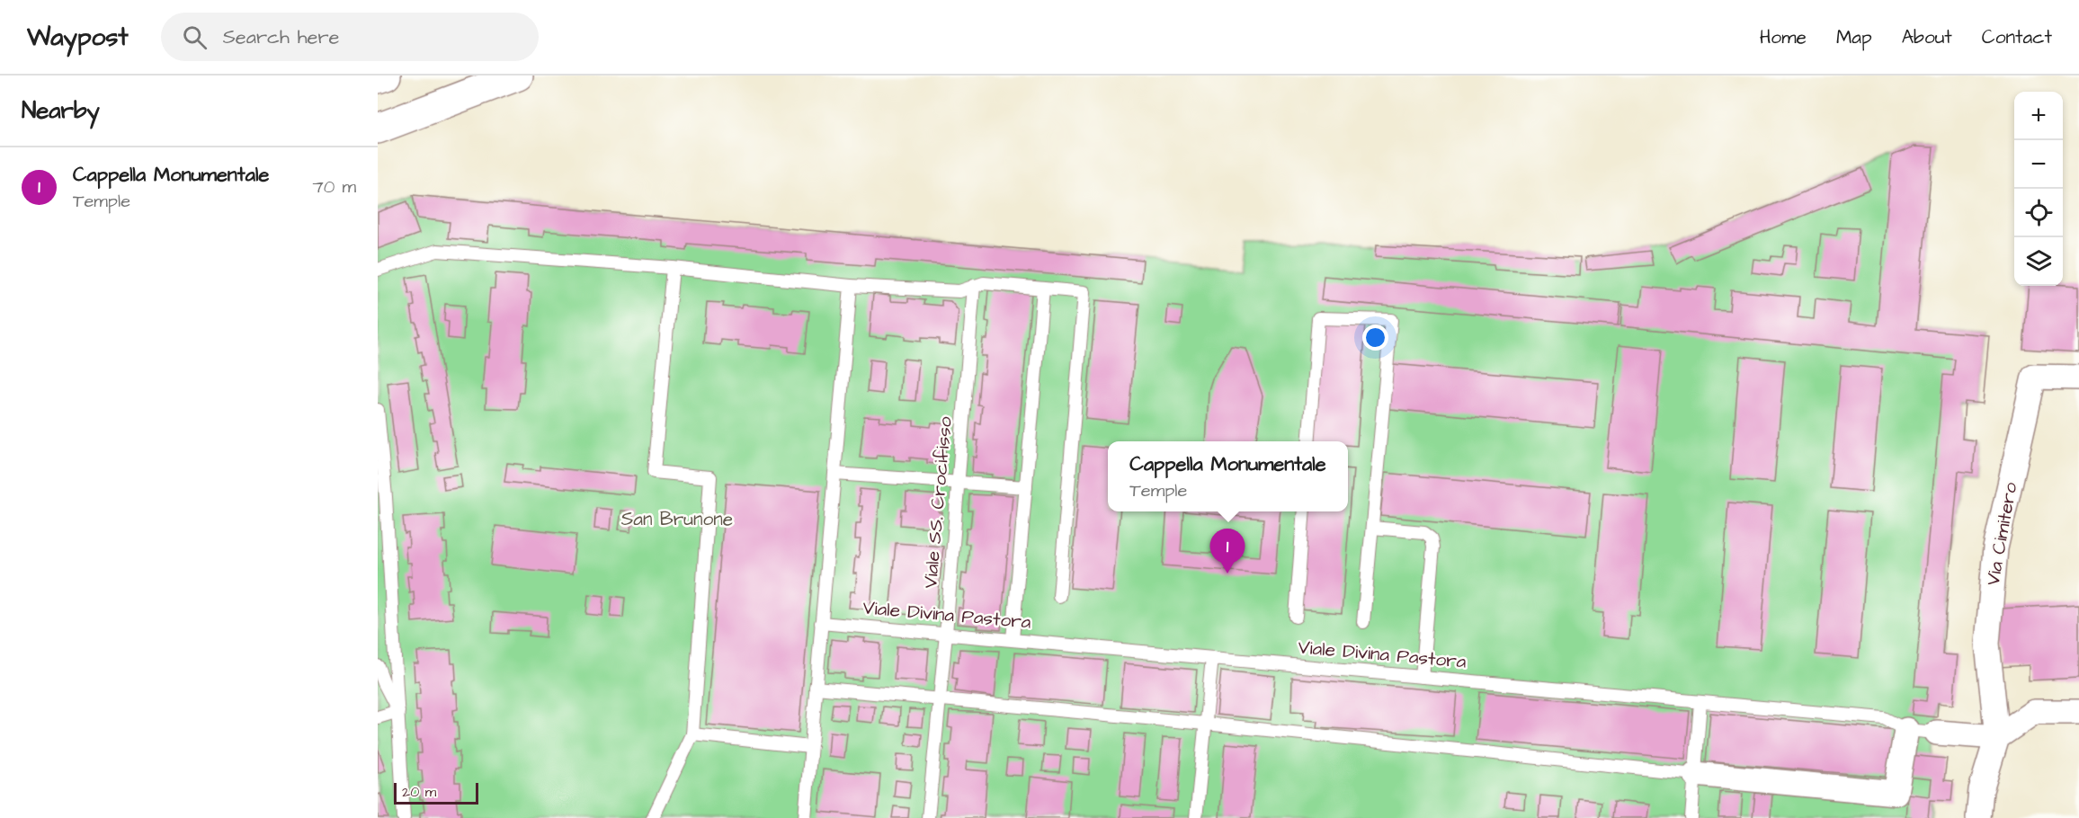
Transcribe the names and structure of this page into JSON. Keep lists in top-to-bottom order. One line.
{"streets":{"street":["Via Cimitero"],"lane":["Viale SS. Crocifisso","Viale Divina Pastora"]},"crossings":[["Viale SS. Crocifisso","Viale Divina Pastora"]],"parks":["San Brunone"],"scale_bar":"20 m","page":{"header":"Waypost","search":"Search here","nav":["Home","Map","About","Contact"],"heading":"Nearby","map_buttons":["+","−"],"list":[{"mark":"1","name":"Cappella Monumentale","note":"Temple","value":"70 m"}],"popup":["Cappella Monumentale","Temple"],"pins":"1","scale":"20 m"}}
